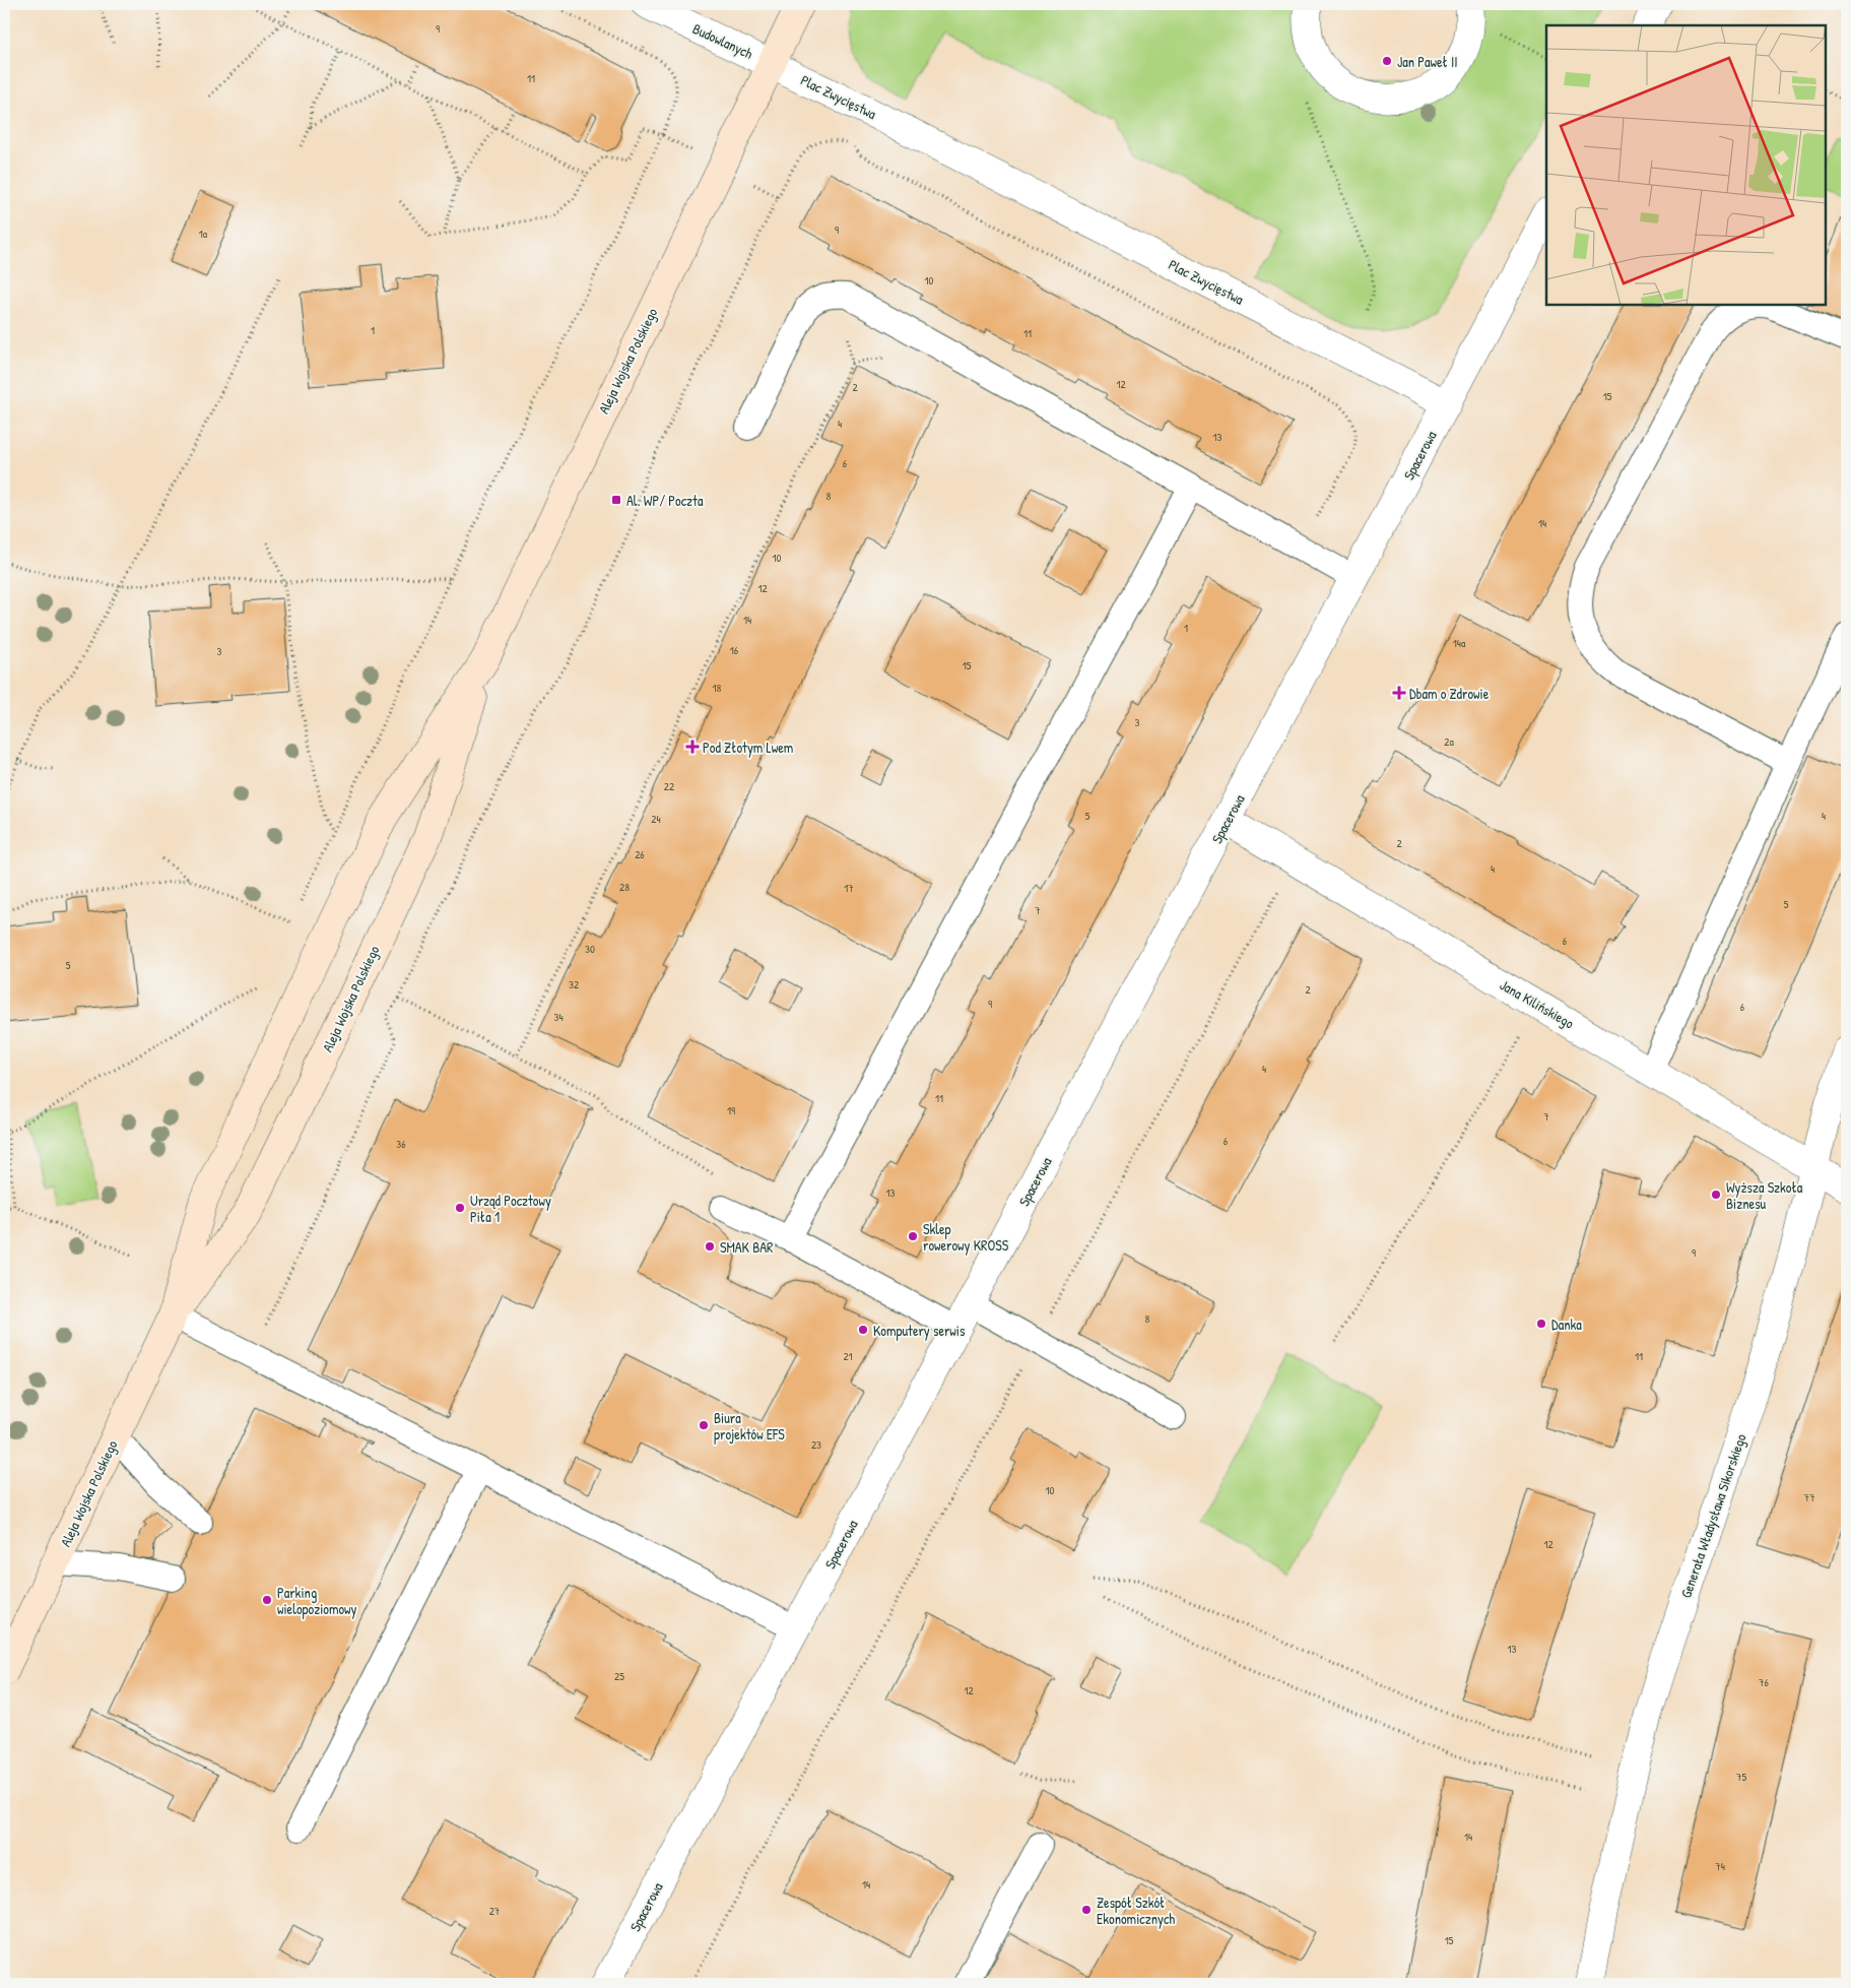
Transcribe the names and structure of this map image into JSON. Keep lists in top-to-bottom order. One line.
{"streets":{"main road":["Aleja Wojska Polskiego"],"street":["Budowlanych","Plac Zwycięstwa","Spacerowa","Jana Kilińskiego","Generała Władysława Sikorskiego"]},"crossings":[["Budowlanych","Plac Zwycięstwa"],["Budowlanych","Aleja Wojska Polskiego"],["Plac Zwycięstwa","Aleja Wojska Polskiego"],["Plac Zwycięstwa","Spacerowa"],["Spacerowa","Jana Kilińskiego"],["Jana Kilińskiego","Generała Władysława Sikorskiego"]],"places":{"other":["Jan Paweł II","Wyższa Szkoła Biznesu","Urząd Pocztowy Piła 1","Sklep rowerowy KROSS","SMAK BAR","Danka","Komputery serwis","Biura projektów EFS","Parking wielopoziomowy","Zespół Szkół Ekonomicznych"],"transit":["Al. WP/ Poczta"],"health":["Dbam o Zdrowie","Pod Złotym Lwem"]},"house_numbers":["9","11","9","1a","10","1","11","12","2","15","4","13","6","8","14","10","12","14","1","14a","16","3","15","18","3","2a","22","5","4","24","2","26","4","28","17","5","7","6","30","5","32","2","9","6","34","4","11","19","7","6","36","13","9","8","21","11","23","10","77","12","13","25","76","12","75","14","74","14","27","15"]}
